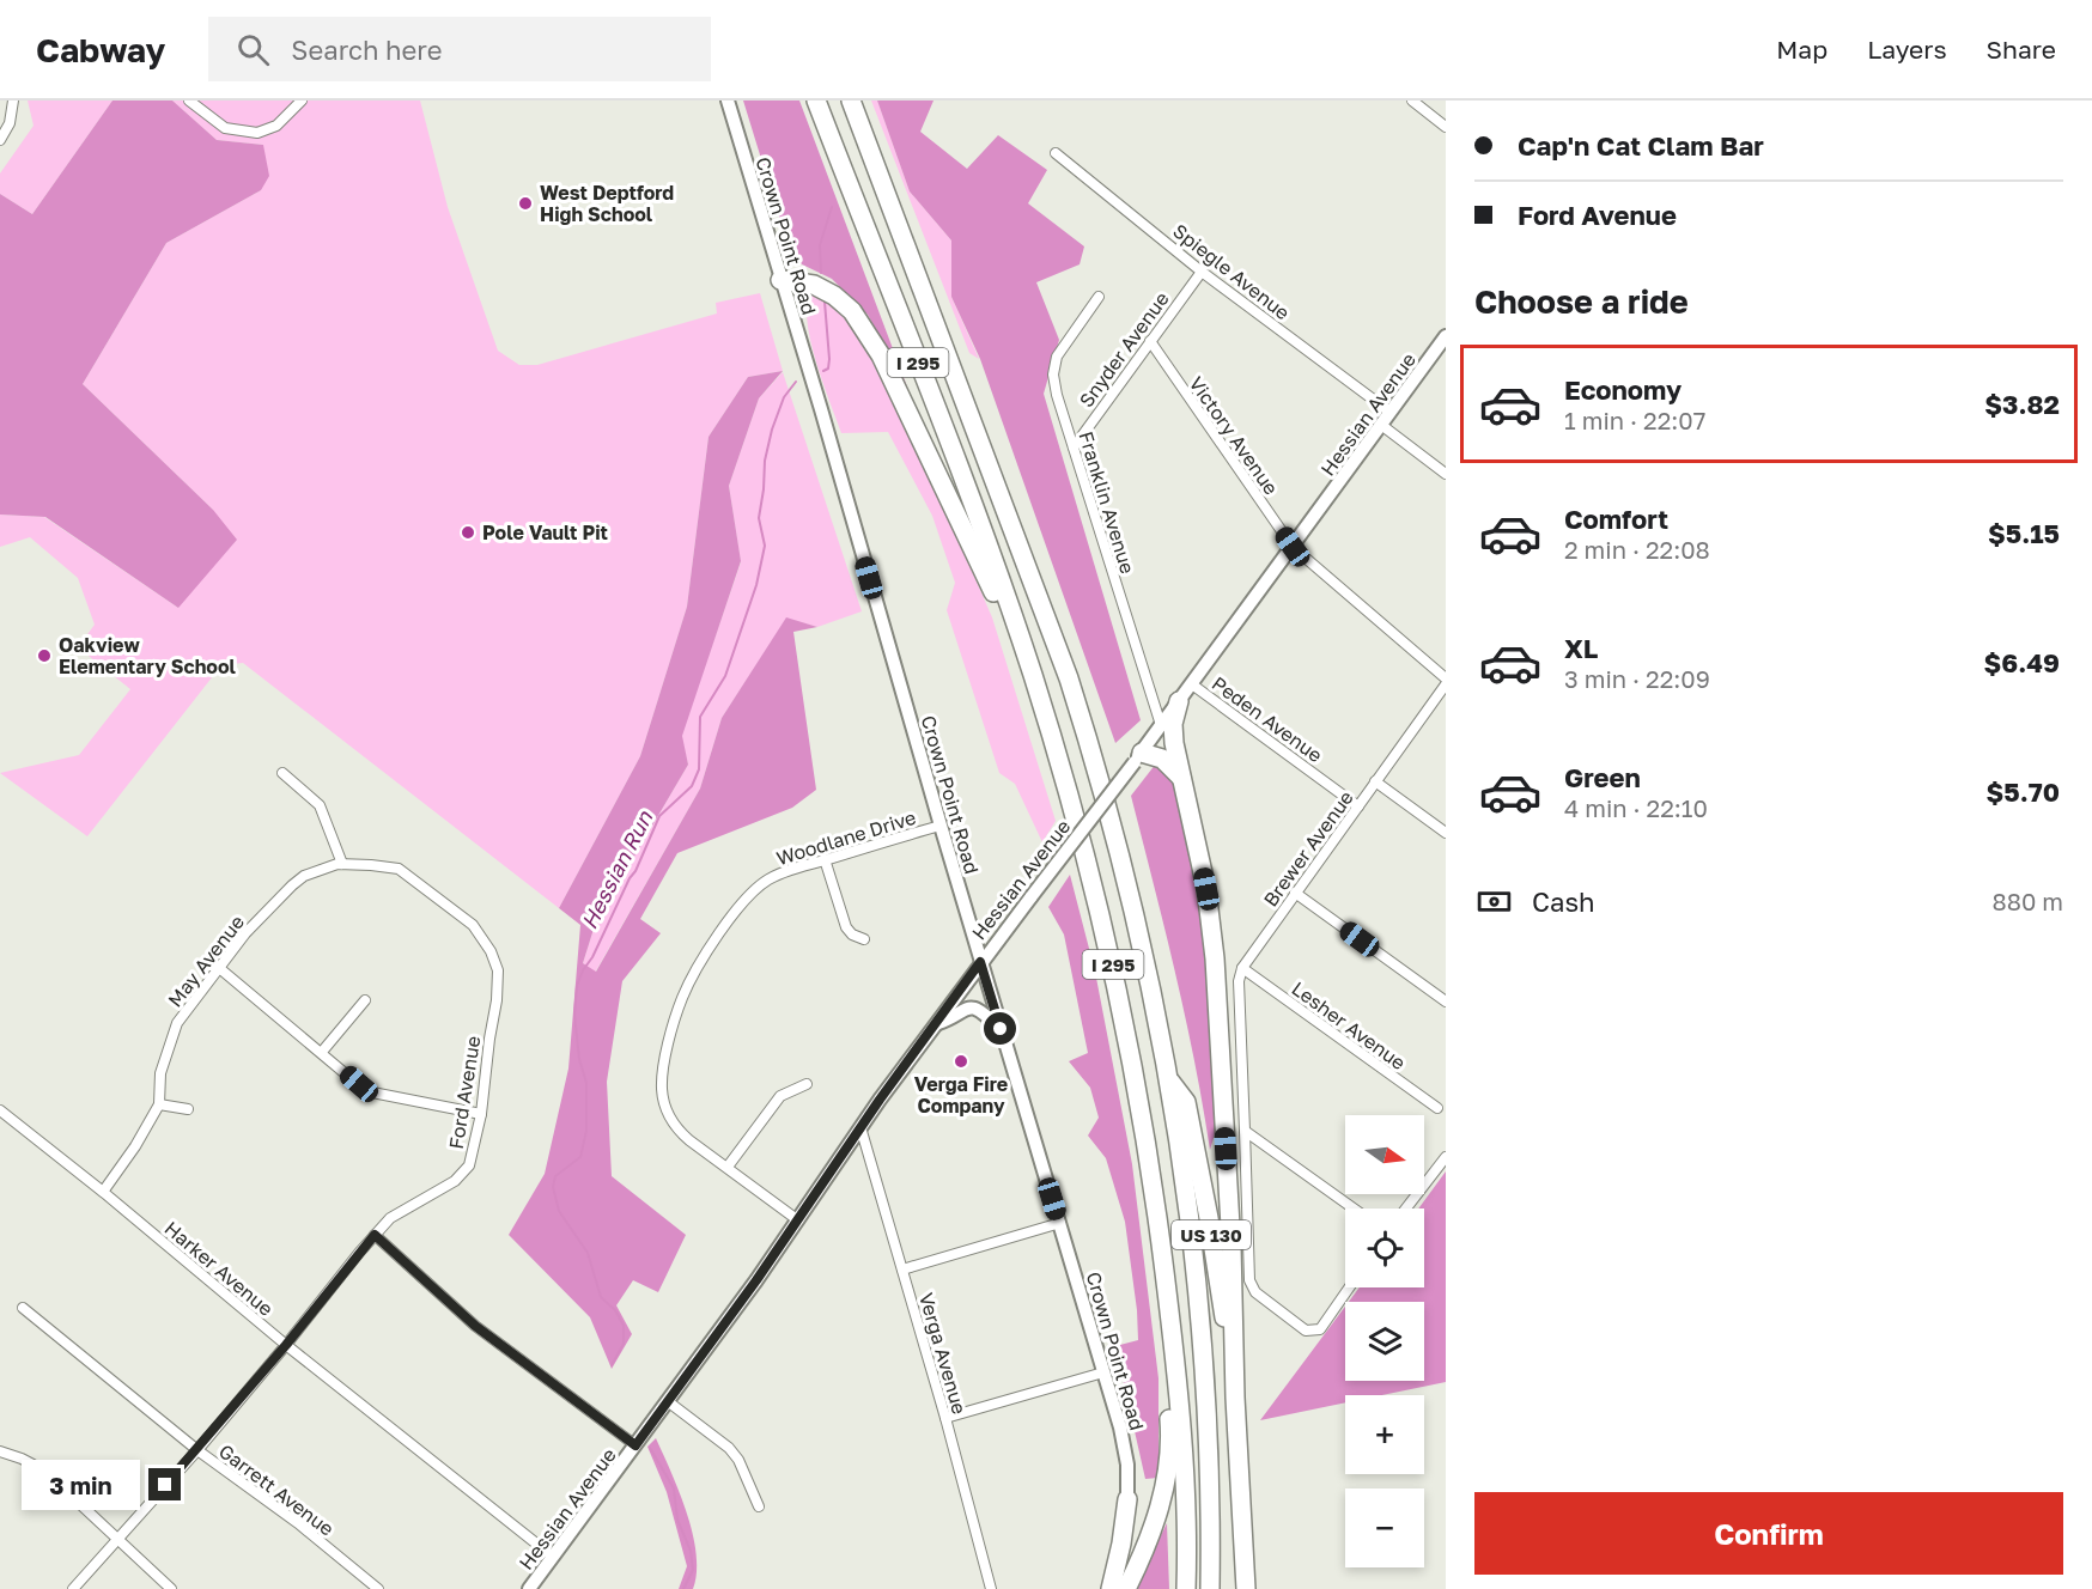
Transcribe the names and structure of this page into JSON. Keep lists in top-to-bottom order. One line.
{"streets":{"highway":["I 295","US 130"],"main road":["Crown Point Road","Hessian Avenue"],"street":["Spiegle Avenue","Snyder Avenue","Victory Avenue","Franklin Avenue","Peden Avenue","Woodlane Drive","Brewer Avenue","May Avenue","Lesher Avenue","Ford Avenue","Harker Avenue","Verga Avenue","Garrett Avenue"]},"crossings":[["Crown Point Road","Hessian Avenue"],["Crown Point Road","Woodlane Drive"],["Spiegle Avenue","Snyder Avenue"],["Spiegle Avenue","Hessian Avenue"],["Snyder Avenue","Victory Avenue"],["Snyder Avenue","Franklin Avenue"],["I 295","US 130"],["Hessian Avenue","Victory Avenue"],["Hessian Avenue","Franklin Avenue"],["Hessian Avenue","Peden Avenue"],["Hessian Avenue","Woodlane Drive"],["Hessian Avenue","Harker Avenue"],["Hessian Avenue","Verga Avenue"],["Peden Avenue","Brewer Avenue"],["Brewer Avenue","Lesher Avenue"],["May Avenue","Ford Avenue"],["May Avenue","Harker Avenue"],["Ford Avenue","Harker Avenue"],["Ford Avenue","Garrett Avenue"]],"water":["Hessian Run"],"places":["West Deptford High School","Pole Vault Pit","Oakview Elementary School","Verga Fire Company"],"north":"right","page":{"header":"Cabway","search":"Search here","nav":["Map","Layers","Share"],"banner":["Cap'n Cat Clam Bar","Ford Avenue"],"heading":"Choose a ride","list":[{"name":"Economy","note":"1 min · 22:07","value":"$3.82"},{"name":"Comfort","note":"2 min · 22:08","value":"$5.15"},{"name":"XL","note":"3 min · 22:09","value":"$6.49"},{"name":"Green","note":"4 min · 22:10","value":"$5.70"}],"pay":["Cash","880 m"],"map_buttons":["+","−"],"bubble":"3 min","buttons":"Confirm"}}
